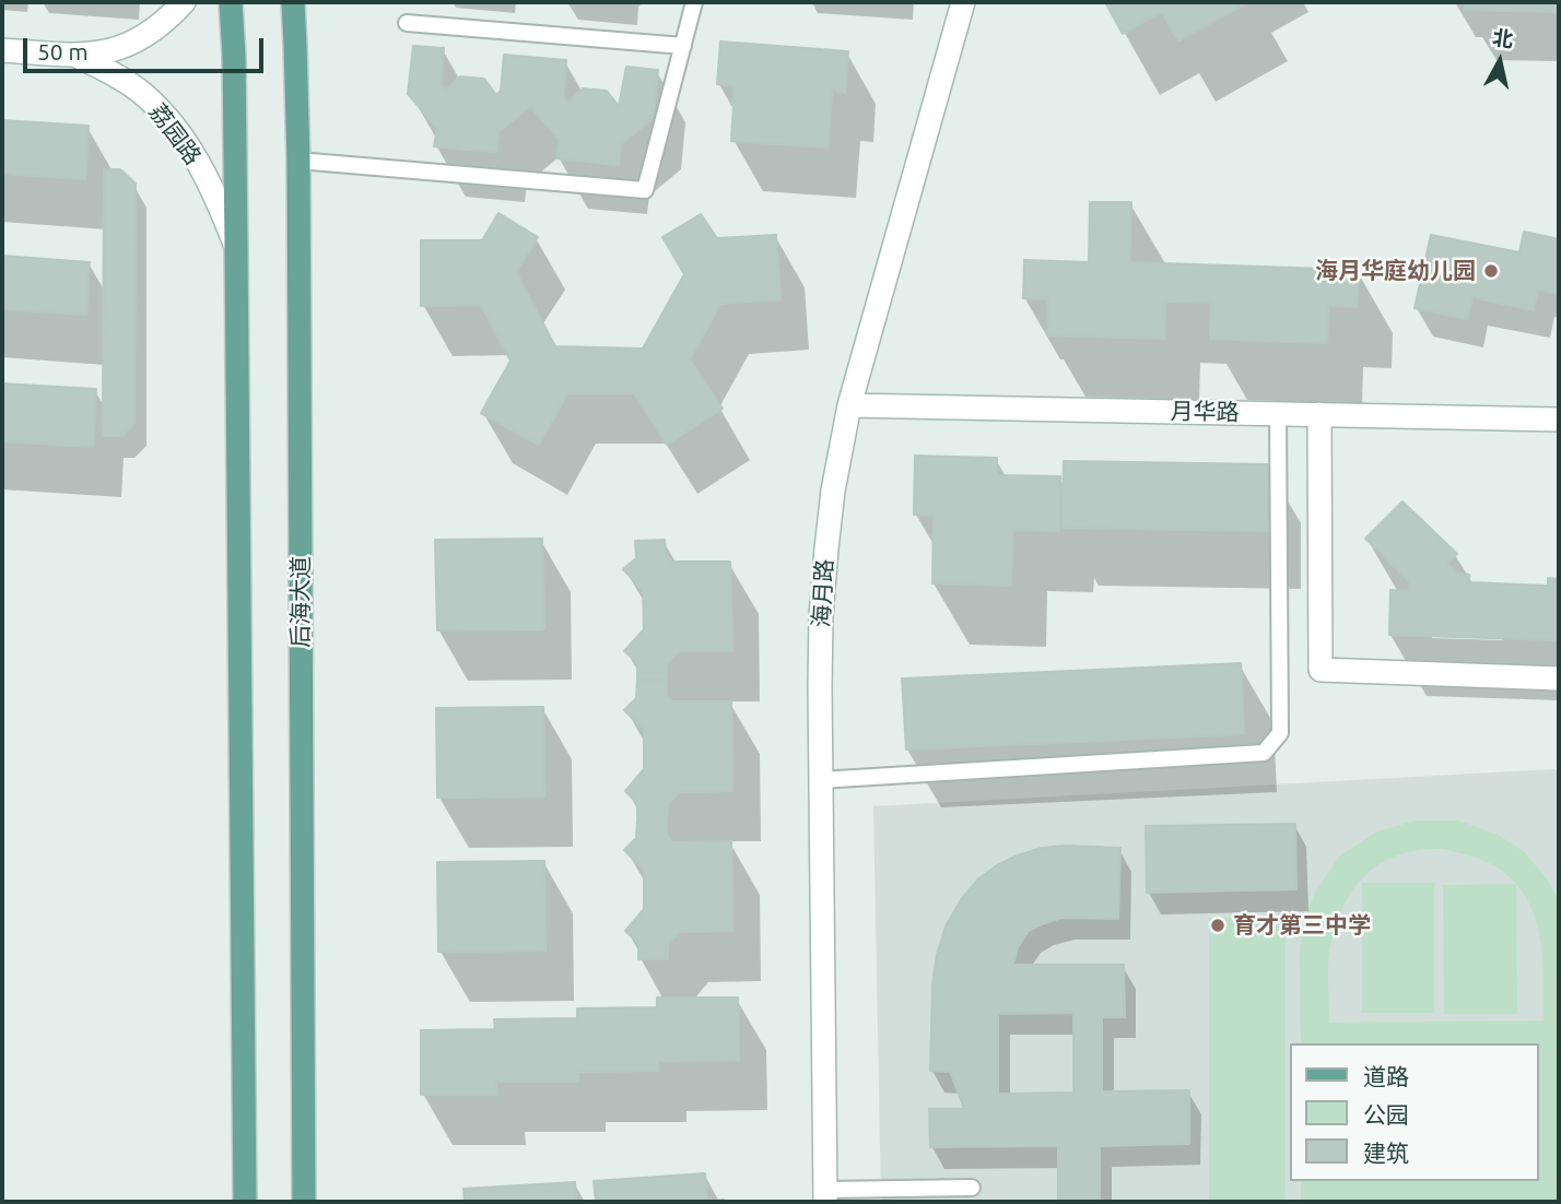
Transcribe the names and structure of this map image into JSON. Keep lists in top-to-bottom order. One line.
{"streets":{"main road":["后海大道"],"street":["荔园路","月华路","海月路"]},"crossings":[["月华路","海月路"]],"places":["海月华庭幼儿园","育才第三中学"],"legend":["道路","公园","建筑"],"scale_bar":"50 m","north":"top"}
